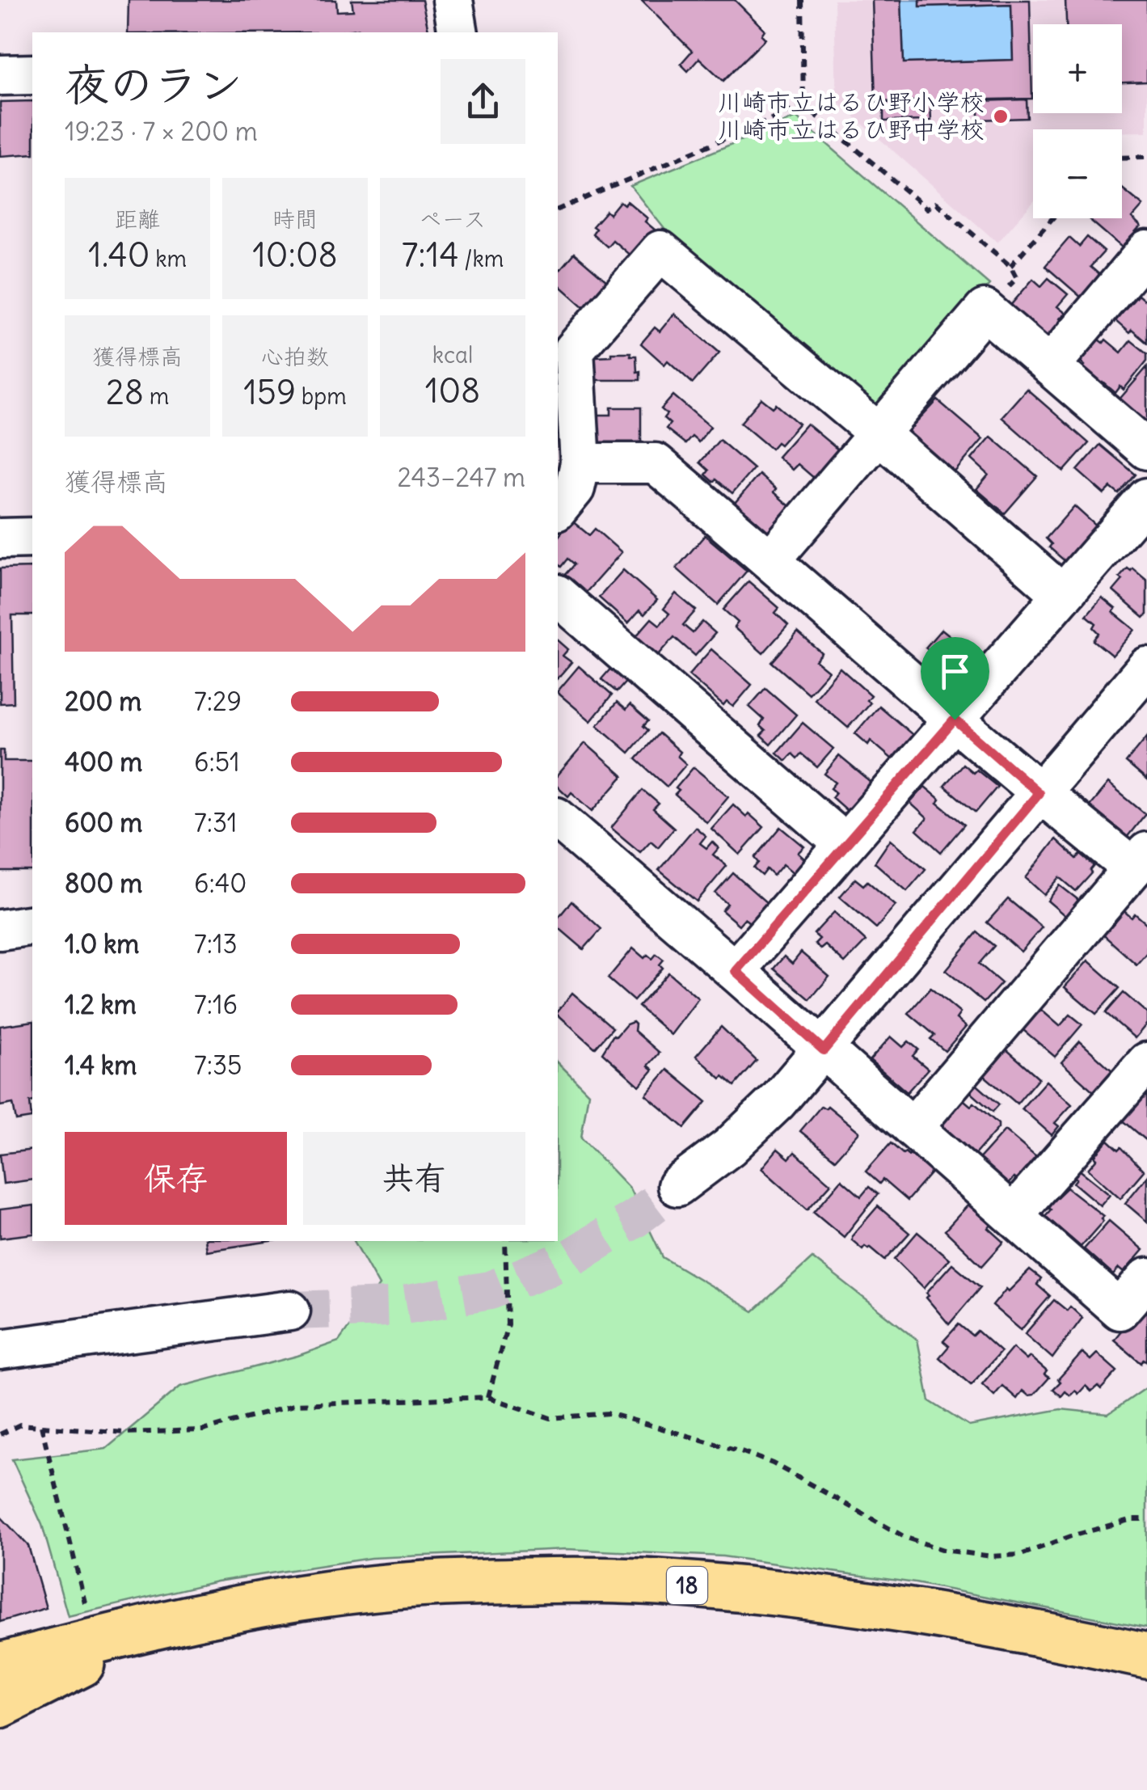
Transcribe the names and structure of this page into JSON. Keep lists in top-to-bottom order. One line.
{"streets":{"main road":["18"]},"places":["川崎市立はるひ野小学校 川崎市立はるひ野中学校"],"page":{"map_buttons":["+","−"],"heading":["夜のラン","19:23 · 7 × 200 m"],"stats":[["距離","1.40 km"],["時間","10:08"],["ペース","7:14 /km"],["獲得標高","28 m"],["心拍数","159 bpm"],["kcal","108"]],"chart":["獲得標高","243–247 m"],"list":[{"name":"200 m","note":"7:29"},{"name":"400 m","note":"6:51"},{"name":"600 m","note":"7:31"},{"name":"800 m","note":"6:40"},{"name":"1.0 km","note":"7:13"},{"name":"1.2 km","note":"7:16"},{"name":"1.4 km","note":"7:35"}],"buttons":["保存","共有"]}}
